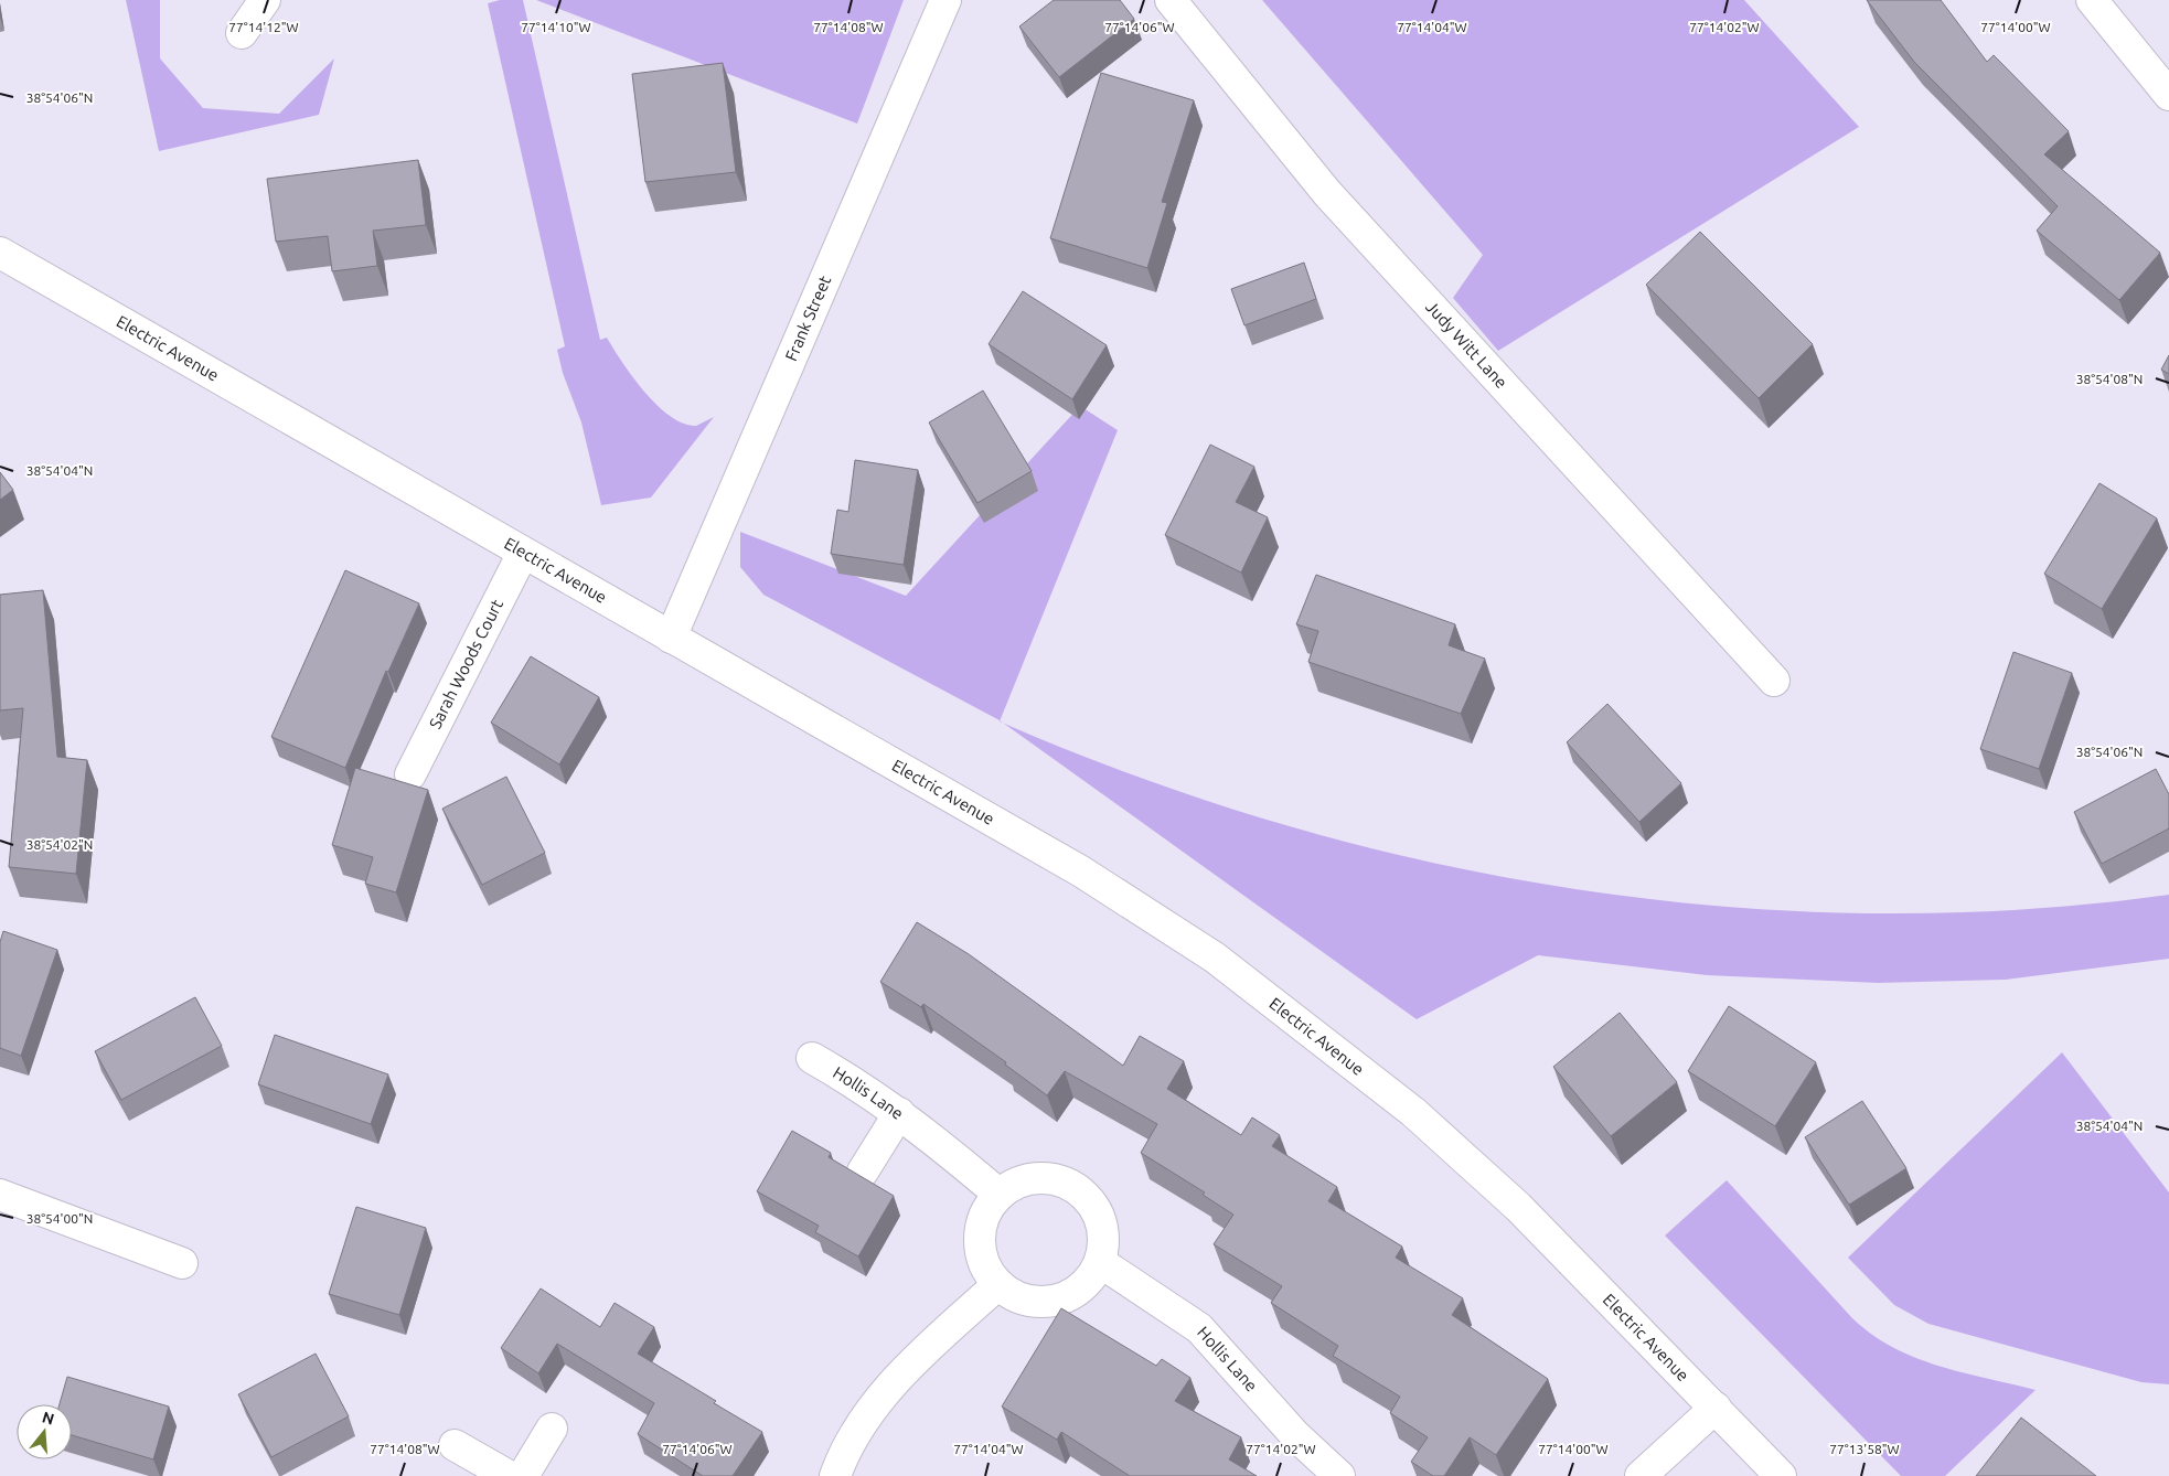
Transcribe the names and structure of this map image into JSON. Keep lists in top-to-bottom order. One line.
{"streets":{"street":["Frank Street","Judy Witt Lane","Electric Avenue","Sarah Woods Court","Hollis Lane"]},"crossings":[["Frank Street","Electric Avenue"],["Electric Avenue","Sarah Woods Court"]],"north":"top","coordinates":["77°14'12\"W","77°14'10\"W","77°14'08\"W","77°14'06\"W","77°14'04\"W","77°14'02\"W","77°14'00\"W","38°54'06\"N","38°54'08\"N","38°54'04\"N","38°54'02\"N","38°54'00\"N","77°13'58\"W"]}
